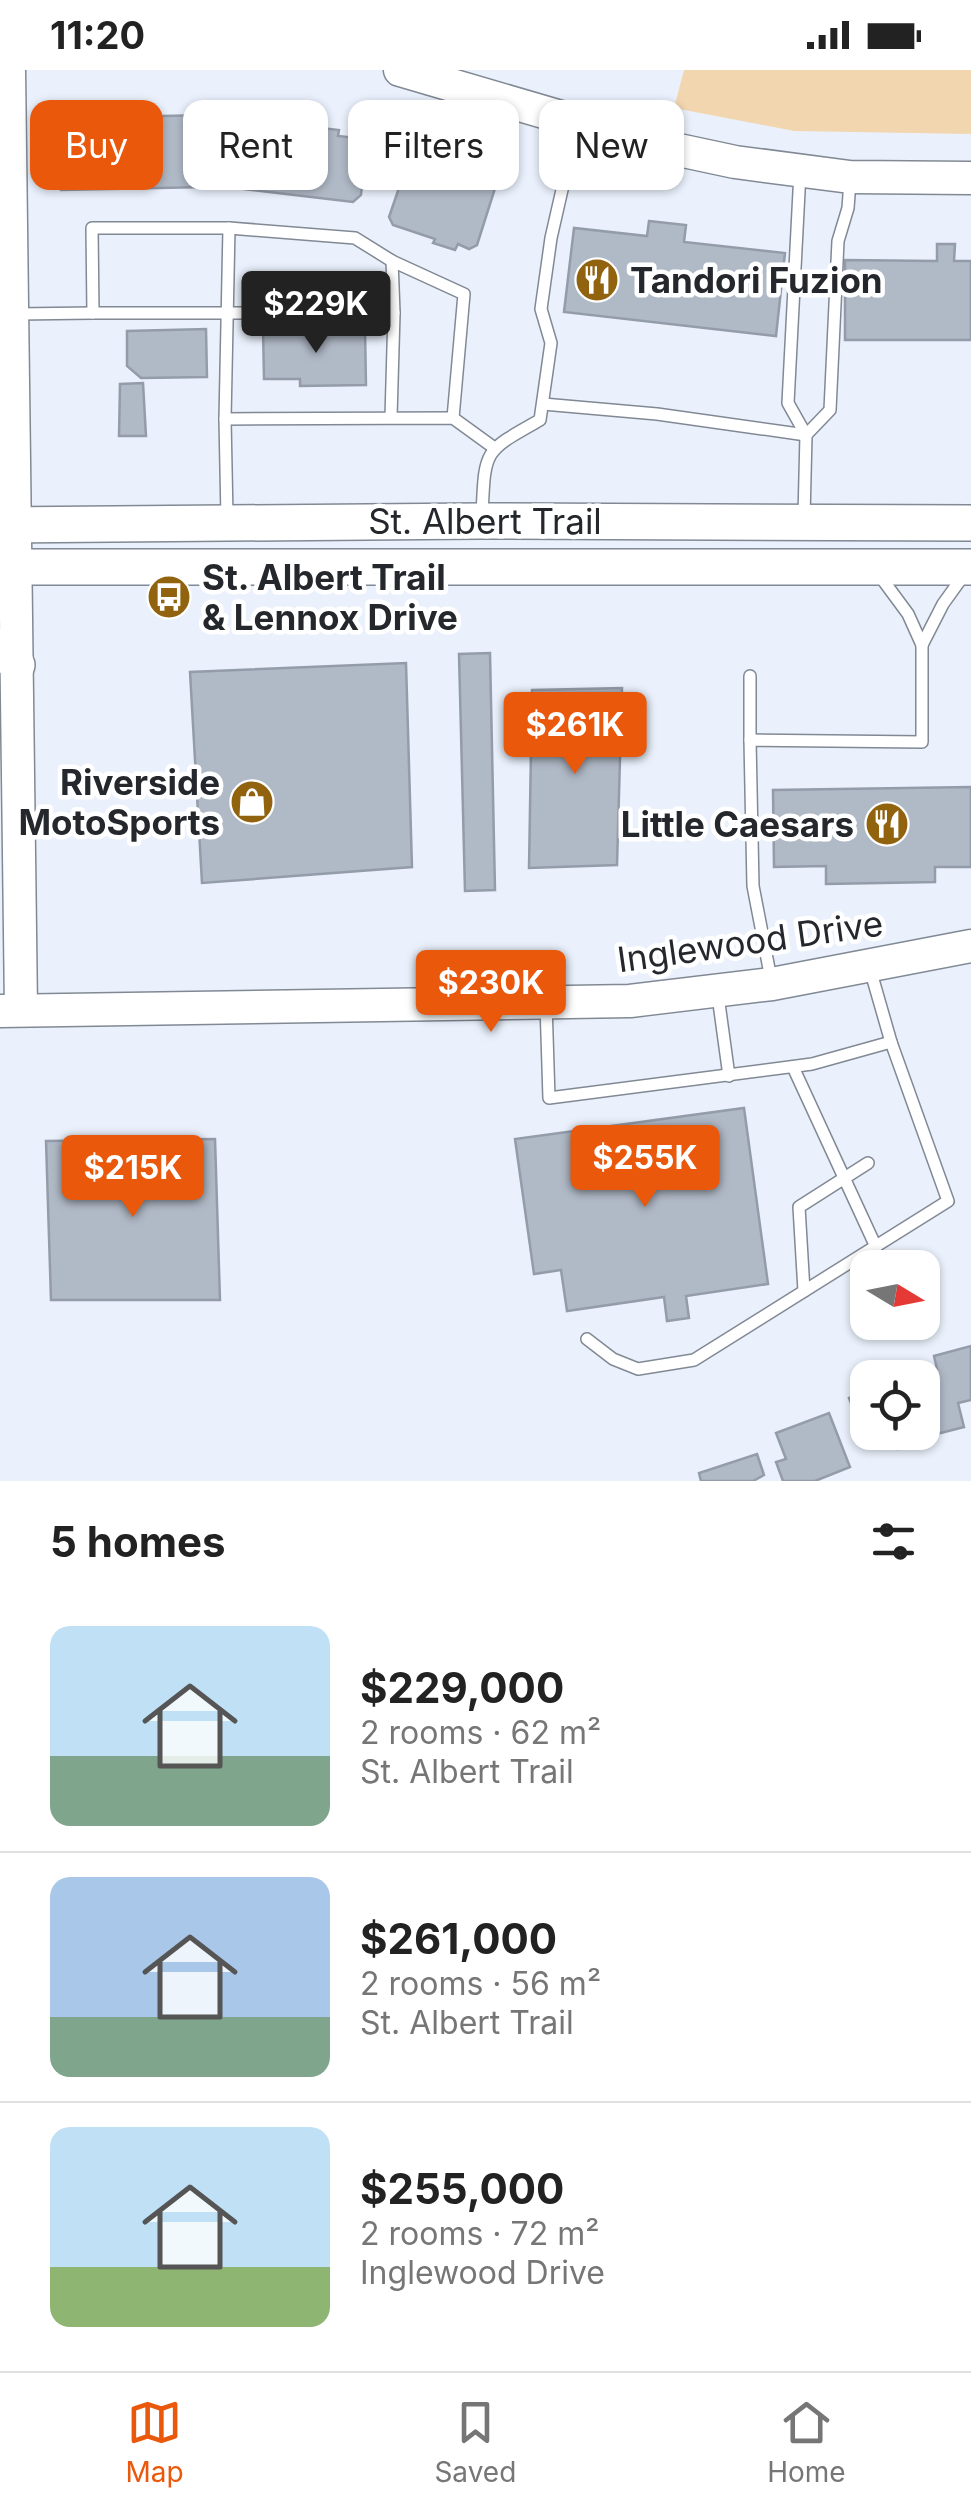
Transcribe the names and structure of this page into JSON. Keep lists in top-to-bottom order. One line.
{"streets":{"main road":["St. Albert Trail"],"street":["Inglewood Drive"]},"places":{"restaurant":["Tandori Fuzion","Little Caesars"],"bus stop":["St. Albert Trail & Lennox Drive"],"shop":["Riverside MotoSports"]},"north":"right","page":{"status":"11:20","chip":["Buy","Rent","Filters","New"],"price":["$229K","$261K","$230K","$255K","$215K"],"heading":"5 homes","list":[{"name":"$229,000","note":"2 rooms · 62 m² · St. Albert Trail"},{"name":"$261,000","note":"2 rooms · 56 m² · St. Albert Trail"},{"name":"$255,000","note":"2 rooms · 72 m² · Inglewood Drive"}],"tabs":["Map","Saved","Home"]}}
